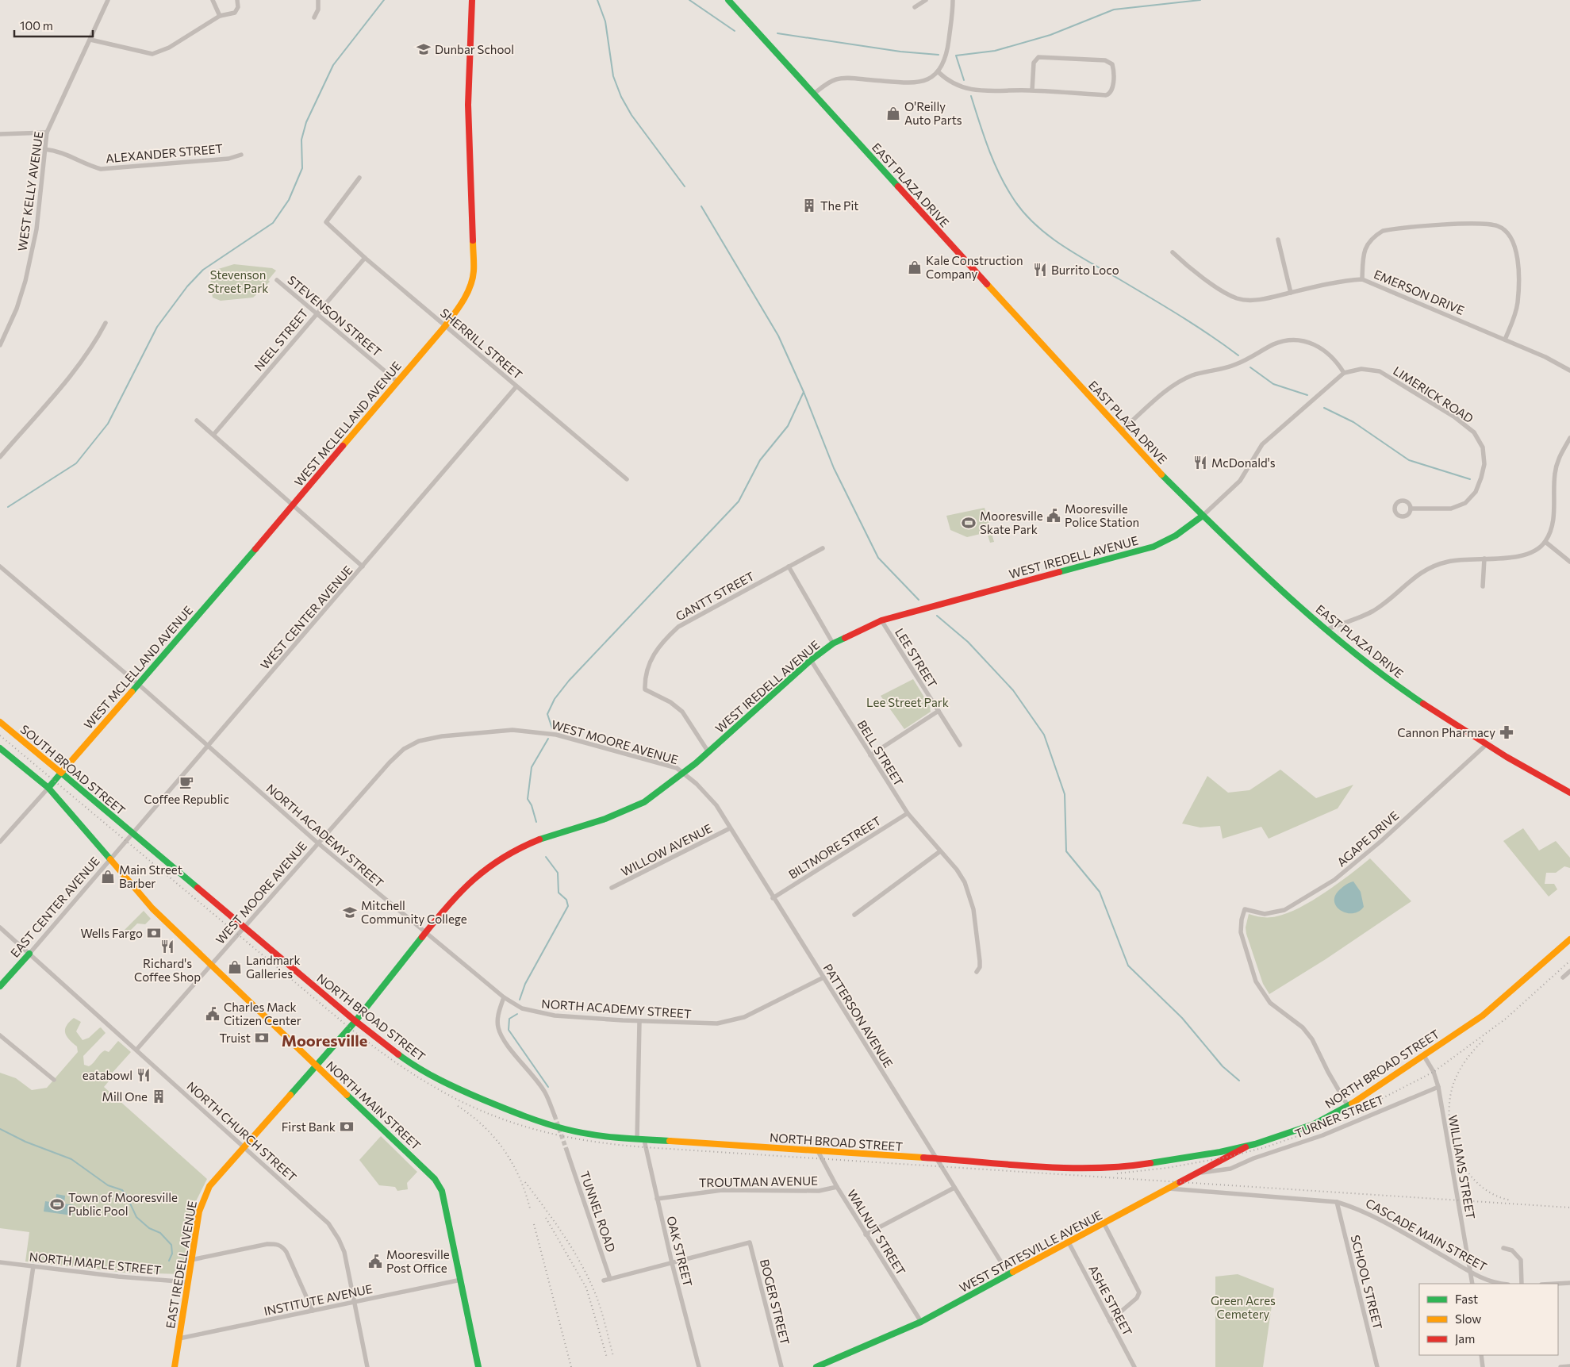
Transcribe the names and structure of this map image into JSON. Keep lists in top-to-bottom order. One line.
{"streets":{"main road":["EAST PLAZA DRIVE","WEST MCLELLAND AVENUE","WEST IREDELL AVENUE","SOUTH BROAD STREET","EAST CENTER AVENUE","NORTH BROAD STREET","NORTH MAIN STREET","WEST STATESVILLE AVENUE","EAST IREDELL AVENUE"],"street":["ALEXANDER STREET","WEST KELLY AVENUE","EMERSON DRIVE","STEVENSON STREET","NEEL STREET","SHERRILL STREET","LIMERICK ROAD","GANTT STREET","WEST CENTER AVENUE","LEE STREET","WEST MOORE AVENUE","BELL STREET","NORTH ACADEMY STREET","AGAPE DRIVE","BILTMORE STREET","WILLOW AVENUE","PATTERSON AVENUE","TURNER STREET","NORTH CHURCH STREET","WILLIAMS STREET","TROUTMAN AVENUE","TUNNEL ROAD","WALNUT STREET","CASCADE MAIN STREET","OAK STREET","NORTH MAPLE STREET","SCHOOL STREET","INSTITUTE AVENUE","ASHE STREET","BOGER STREET"]},"crossings":[["ALEXANDER STREET","WEST KELLY AVENUE"],["EAST PLAZA DRIVE","WEST IREDELL AVENUE"],["EAST PLAZA DRIVE","AGAPE DRIVE"],["STEVENSON STREET","NEEL STREET"],["STEVENSON STREET","WEST MCLELLAND AVENUE"],["NEEL STREET","SHERRILL STREET"],["SHERRILL STREET","WEST MCLELLAND AVENUE"],["SHERRILL STREET","WEST CENTER AVENUE"],["LIMERICK ROAD","WEST IREDELL AVENUE"],["WEST MCLELLAND AVENUE","SOUTH BROAD STREET"],["WEST MCLELLAND AVENUE","NORTH ACADEMY STREET"],["WEST MCLELLAND AVENUE","NORTH MAIN STREET"],["WEST IREDELL AVENUE","GANTT STREET"],["WEST IREDELL AVENUE","LEE STREET"],["WEST IREDELL AVENUE","WEST MOORE AVENUE"],["WEST IREDELL AVENUE","BELL STREET"],["WEST IREDELL AVENUE","NORTH ACADEMY STREET"],["WEST IREDELL AVENUE","PATTERSON AVENUE"],["WEST IREDELL AVENUE","NORTH BROAD STREET"],["WEST IREDELL AVENUE","NORTH MAIN STREET"],["WEST IREDELL AVENUE","EAST IREDELL AVENUE"],["WEST CENTER AVENUE","SOUTH BROAD STREET"],["WEST CENTER AVENUE","NORTH ACADEMY STREET"],["WEST CENTER AVENUE","EAST CENTER AVENUE"],["WEST CENTER AVENUE","NORTH BROAD STREET"],["WEST CENTER AVENUE","NORTH MAIN STREET"],["WEST MOORE AVENUE","NORTH ACADEMY STREET"],["WEST MOORE AVENUE","PATTERSON AVENUE"],["WEST MOORE AVENUE","NORTH BROAD STREET"],["WEST MOORE AVENUE","NORTH MAIN STREET"],["WEST MOORE AVENUE","NORTH CHURCH STREET"],["BELL STREET","BILTMORE STREET"],["SOUTH BROAD STREET","NORTH BROAD STREET"],["NORTH ACADEMY STREET","PATTERSON AVENUE"],["AGAPE DRIVE","NORTH BROAD STREET"],["BILTMORE STREET","PATTERSON AVENUE"],["WILLOW AVENUE","PATTERSON AVENUE"],["EAST CENTER AVENUE","NORTH MAIN STREET"],["EAST CENTER AVENUE","NORTH CHURCH STREET"],["PATTERSON AVENUE","NORTH BROAD STREET"],["PATTERSON AVENUE","WEST STATESVILLE AVENUE"],["NORTH BROAD STREET","WILLIAMS STREET"],["NORTH BROAD STREET","WALNUT STREET"],["NORTH BROAD STREET","OAK STREET"],["NORTH BROAD STREET","WEST STATESVILLE AVENUE"],["NORTH MAIN STREET","EAST IREDELL AVENUE"],["NORTH MAIN STREET","INSTITUTE AVENUE"],["TURNER STREET","WILLIAMS STREET"],["TURNER STREET","WEST STATESVILLE AVENUE"],["NORTH CHURCH STREET","EAST IREDELL AVENUE"],["NORTH CHURCH STREET","INSTITUTE AVENUE"],["WILLIAMS STREET","CASCADE MAIN STREET"],["TROUTMAN AVENUE","WALNUT STREET"],["TROUTMAN AVENUE","OAK STREET"],["WALNUT STREET","WEST STATESVILLE AVENUE"],["CASCADE MAIN STREET","WEST STATESVILLE AVENUE"],["CASCADE MAIN STREET","SCHOOL STREET"],["OAK STREET","BOGER STREET"],["WEST STATESVILLE AVENUE","ASHE STREET"],["NORTH MAPLE STREET","EAST IREDELL AVENUE"],["EAST IREDELL AVENUE","INSTITUTE AVENUE"]],"districts":["Mooresville"],"parks":["Stevenson Street Park","Lee Street Park","Green Acres Cemetery"],"places":{"school or university":["Dunbar School","Mitchell Community College"],"shop":["O'Reilly Auto Parts","Kale Construction Company","Main Street Barber","Landmark Galleries"],"building":["The Pit","Mill One"],"restaurant":["Burrito Loco","McDonald's","Richard's Coffee Shop","eatabowl"],"public building":["Mooresville Police Station","Charles Mack Citizen Center","Mooresville Post Office"],"sports":["Mooresville Skate Park","Town of Mooresville Public Pool"],"pharmacy":["Cannon Pharmacy"],"cafe":["Coffee Republic"],"bank":["Wells Fargo","Truist","First Bank"]},"legend":["Fast","Slow","Jam"],"scale_bar":"100 m"}
